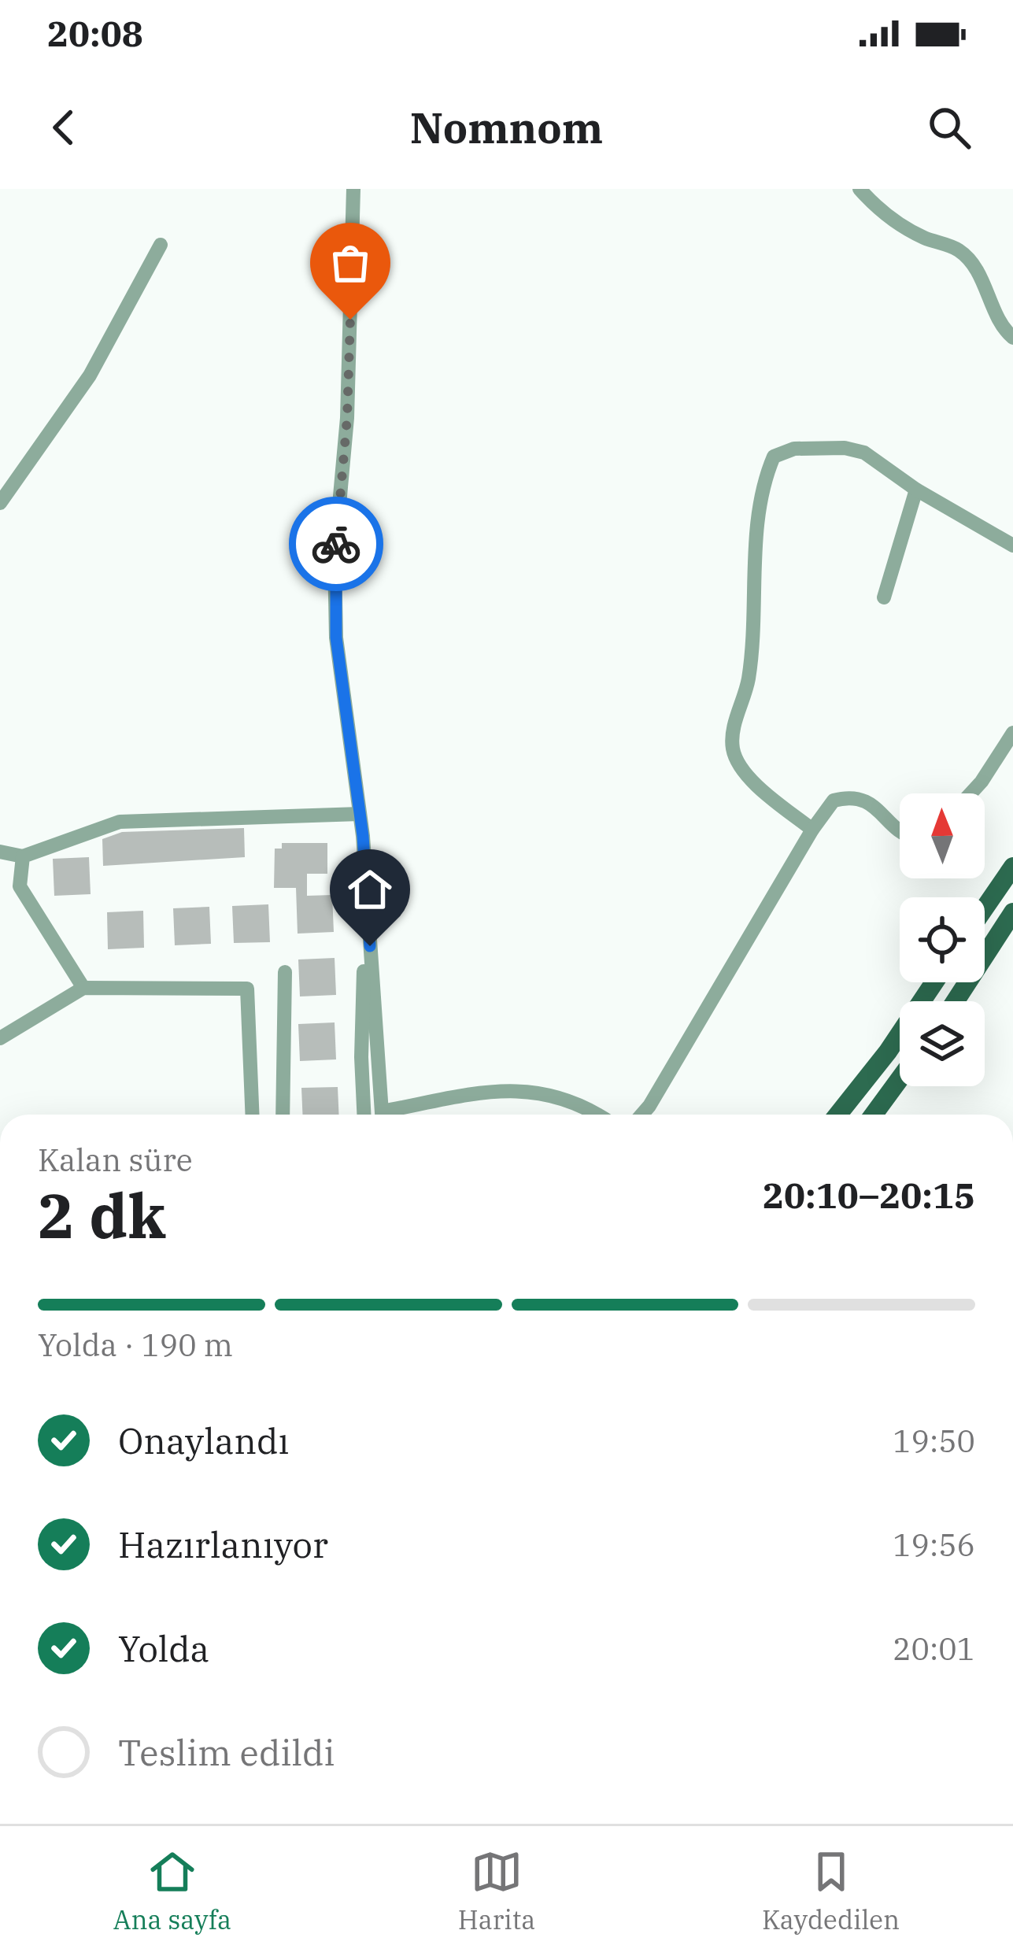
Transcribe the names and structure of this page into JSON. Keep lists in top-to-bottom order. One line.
{"north":"top","page":{"status":"20:08","header":"Nomnom","heading":["2 dk","Kalan süre","20:10–20:15"],"bar":"Yolda · 190 m","list":[["Onaylandı","19:50"],["Hazırlanıyor","19:56"],["Yolda","20:01"],"Teslim edildi"],"tabs":["Ana sayfa","Harita","Kaydedilen"]}}
